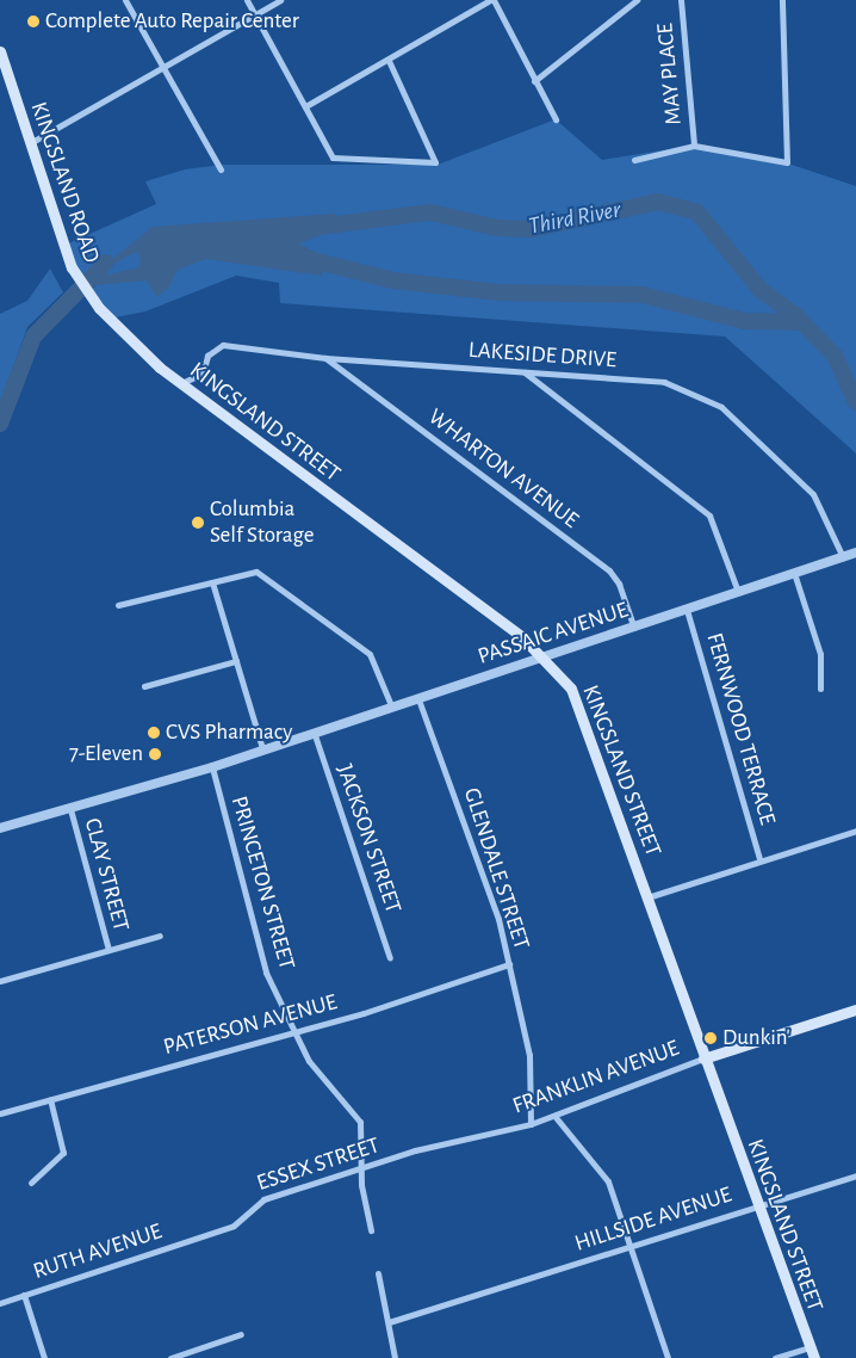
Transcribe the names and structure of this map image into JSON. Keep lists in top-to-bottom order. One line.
{"streets":{"main road":["KINGSLAND ROAD","KINGSLAND STREET","FRANKLIN AVENUE"],"street":["MAY PLACE","LAKESIDE DRIVE","WHARTON AVENUE","PASSAIC AVENUE","FERNWOOD TERRACE","JACKSON STREET","GLENDALE STREET","CLAY STREET","PRINCETON STREET","PATERSON AVENUE","ESSEX STREET","HILLSIDE AVENUE","RUTH AVENUE"]},"crossings":[["KINGSLAND ROAD","KINGSLAND STREET"],["LAKESIDE DRIVE","KINGSLAND STREET"],["LAKESIDE DRIVE","WHARTON AVENUE"],["LAKESIDE DRIVE","PASSAIC AVENUE"],["KINGSLAND STREET","PASSAIC AVENUE"],["KINGSLAND STREET","FRANKLIN AVENUE"],["KINGSLAND STREET","HILLSIDE AVENUE"],["WHARTON AVENUE","PASSAIC AVENUE"],["PASSAIC AVENUE","FERNWOOD TERRACE"],["PASSAIC AVENUE","JACKSON STREET"],["PASSAIC AVENUE","GLENDALE STREET"],["PASSAIC AVENUE","CLAY STREET"],["PASSAIC AVENUE","PRINCETON STREET"],["GLENDALE STREET","PATERSON AVENUE"],["GLENDALE STREET","FRANKLIN AVENUE"],["PRINCETON STREET","PATERSON AVENUE"],["PRINCETON STREET","ESSEX STREET"],["FRANKLIN AVENUE","ESSEX STREET"],["ESSEX STREET","RUTH AVENUE"]],"water":["Third River"],"places":["Complete Auto Repair Center","Columbia Self Storage","CVS Pharmacy","7-Eleven","Dunkin'"]}
